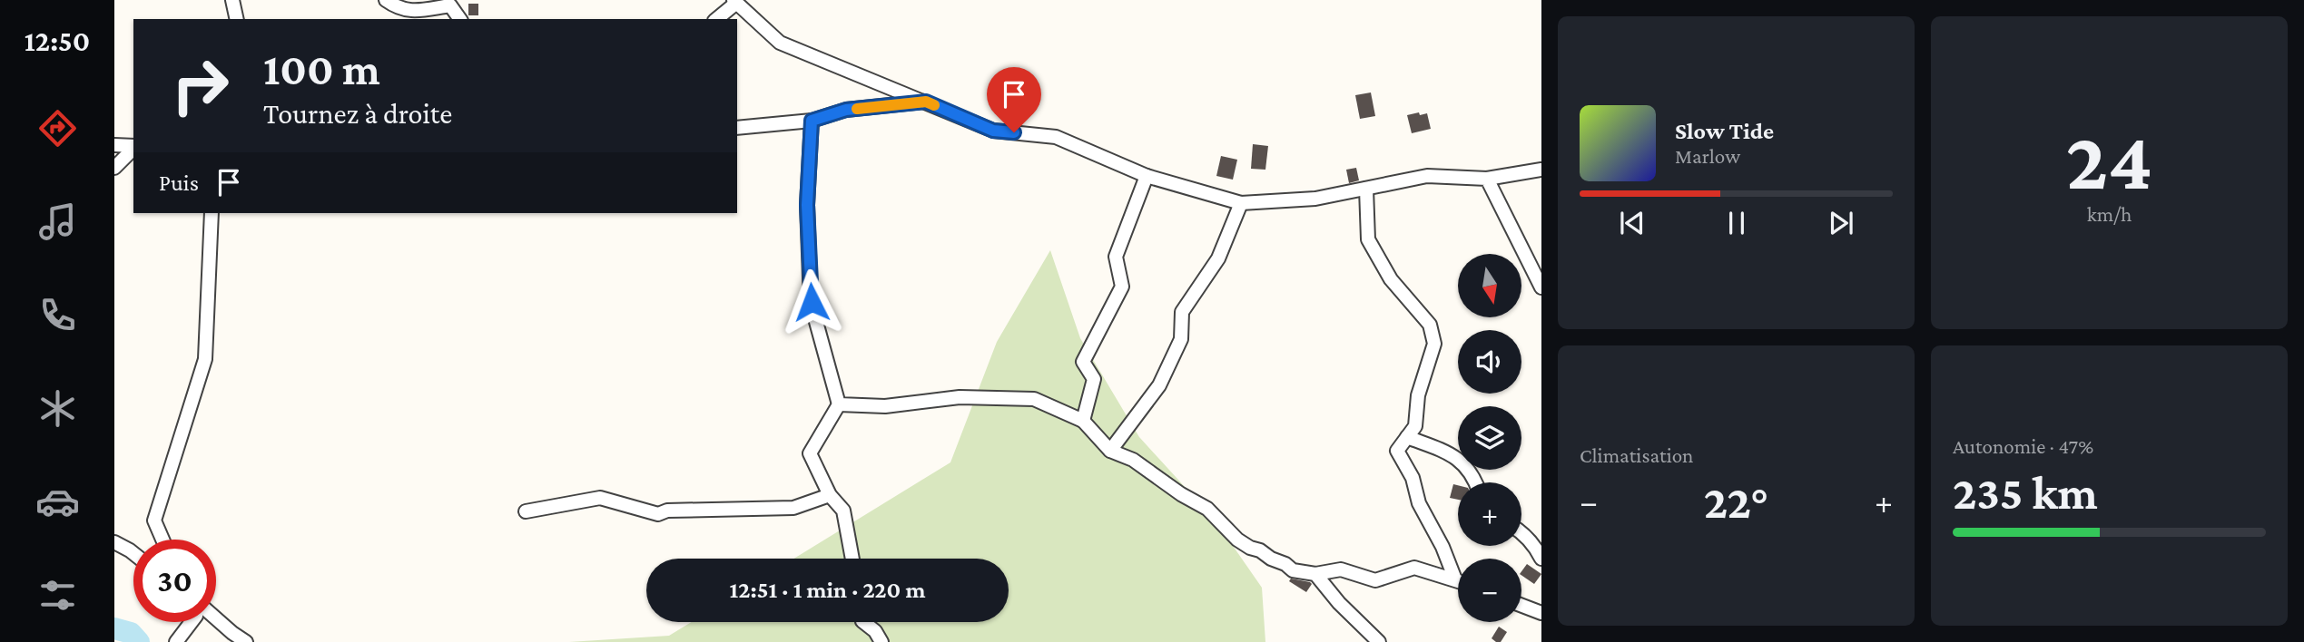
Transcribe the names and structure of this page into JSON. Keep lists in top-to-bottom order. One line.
{"north":"bottom","page":{"tabs":"12:50","tile":[["24","km/h"],"Climatisation",["Autonomie · 47%","235 km"]],"turn":["100 m","Tournez à droite"],"song":["Slow Tide","Marlow"],"then":"Puis","map_buttons":["+","−"],"heat":["−","22°","+"],"limit":"30","trip":"12:51 · 1 min · 220 m"}}
